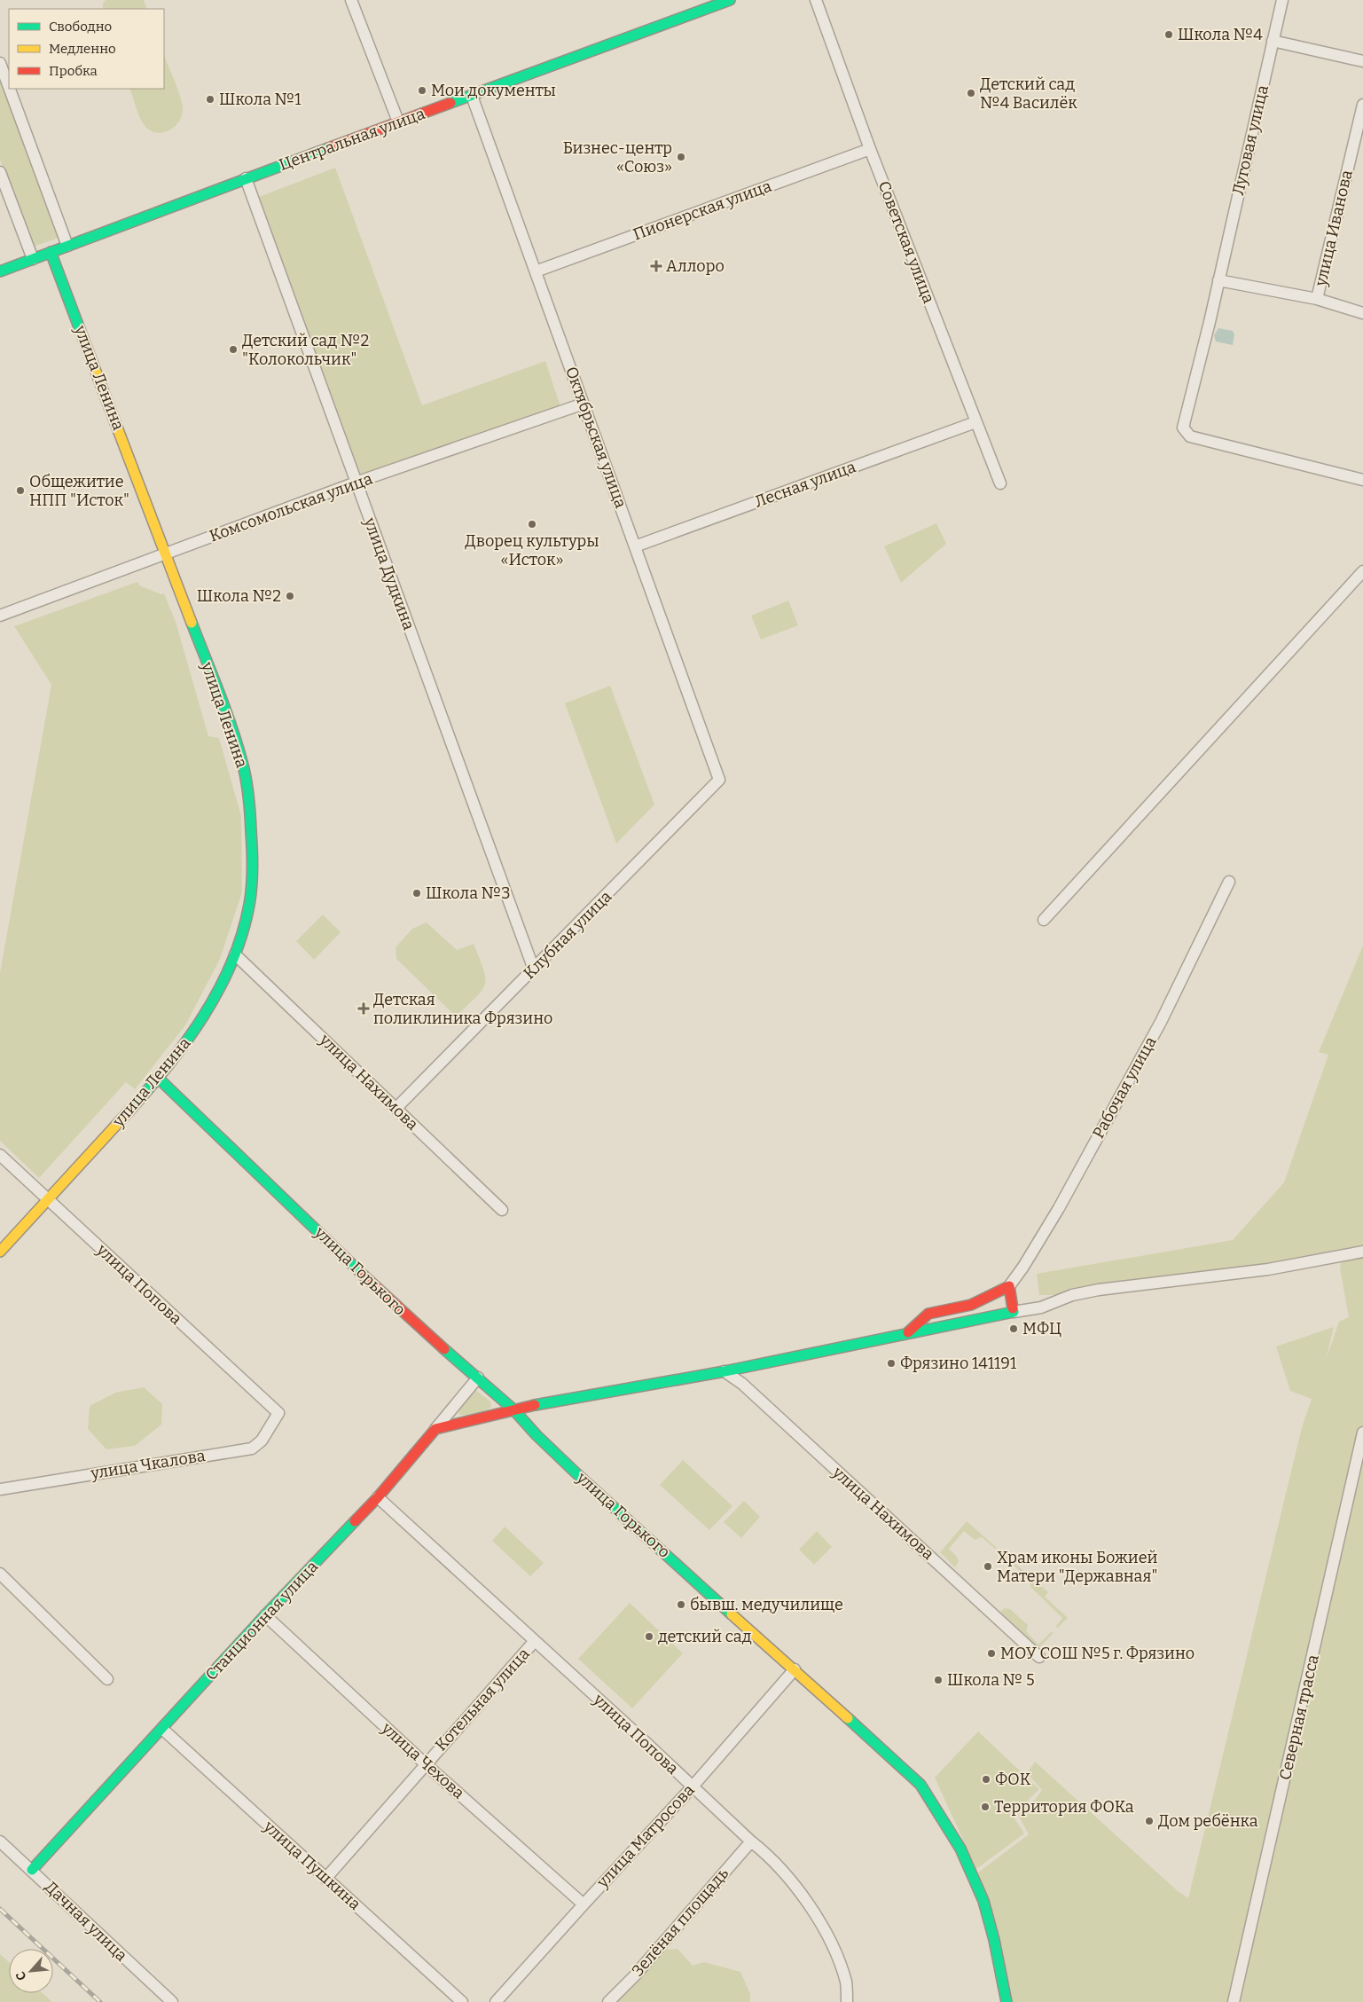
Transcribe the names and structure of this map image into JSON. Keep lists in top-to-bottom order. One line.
{"streets":{"street":["Центральная улица","Луговая улица","Пионерская улица","улица Иванова","Советская улица","улица Ленина","Октябрьская улица","Лесная улица","Комсомольская улица","улица Дудкина","Клубная улица","улица Нахимова","Рабочая улица","улица Горького","улица Попова","улица Чкалова","Станционная улица","Котельная улица","Северная трасса","улица Чехова","улица Матросова","улица Пушкина","Дачная улица","Зелёная площадь"]},"crossings":[["Центральная улица","улица Ленина"],["Центральная улица","Октябрьская улица"],["Центральная улица","улица Дудкина"],["Пионерская улица","Советская улица"],["Пионерская улица","Октябрьская улица"],["Советская улица","Лесная улица"],["улица Ленина","Комсомольская улица"],["улица Ленина","улица Нахимова"],["улица Ленина","улица Горького"],["улица Ленина","улица Попова"],["Октябрьская улица","Лесная улица"],["Октябрьская улица","Комсомольская улица"],["Октябрьская улица","Клубная улица"],["Комсомольская улица","улица Дудкина"],["улица Дудкина","Клубная улица"],["Клубная улица","улица Нахимова"],["улица Горького","улица Матросова"],["улица Попова","улица Чкалова"],["улица Попова","Станционная улица"],["улица Попова","Котельная улица"],["улица Попова","улица Матросова"],["улица Попова","Зелёная площадь"],["Станционная улица","улица Чехова"],["Станционная улица","улица Пушкина"],["Станционная улица","Дачная улица"],["Котельная улица","улица Чехова"],["Котельная улица","улица Пушкина"],["улица Чехова","улица Матросова"]],"places":{"other":["Школа №4","Мои документы","Детский сад №4 Василёк","Школа №1","Бизнес-центр «Союз»","Детский сад №2 \"Колокольчик\"","Общежитие НПП \"Исток\"","Дворец культуры «Исток»","Школа №2","Школа №3","МФЦ","Фрязино 141191","Храм иконы Божией Матери \"Державная\"","бывш. медучилище","детский сад","МОУ СОШ №5 г. Фрязино","Школа № 5","ФОК","Территория ФОКа","Дом ребёнка"],"health":["Аллоро","Детская поликлиника Фрязино"]},"legend":["Свободно","Медленно","Пробка"],"north":"bottom left"}
